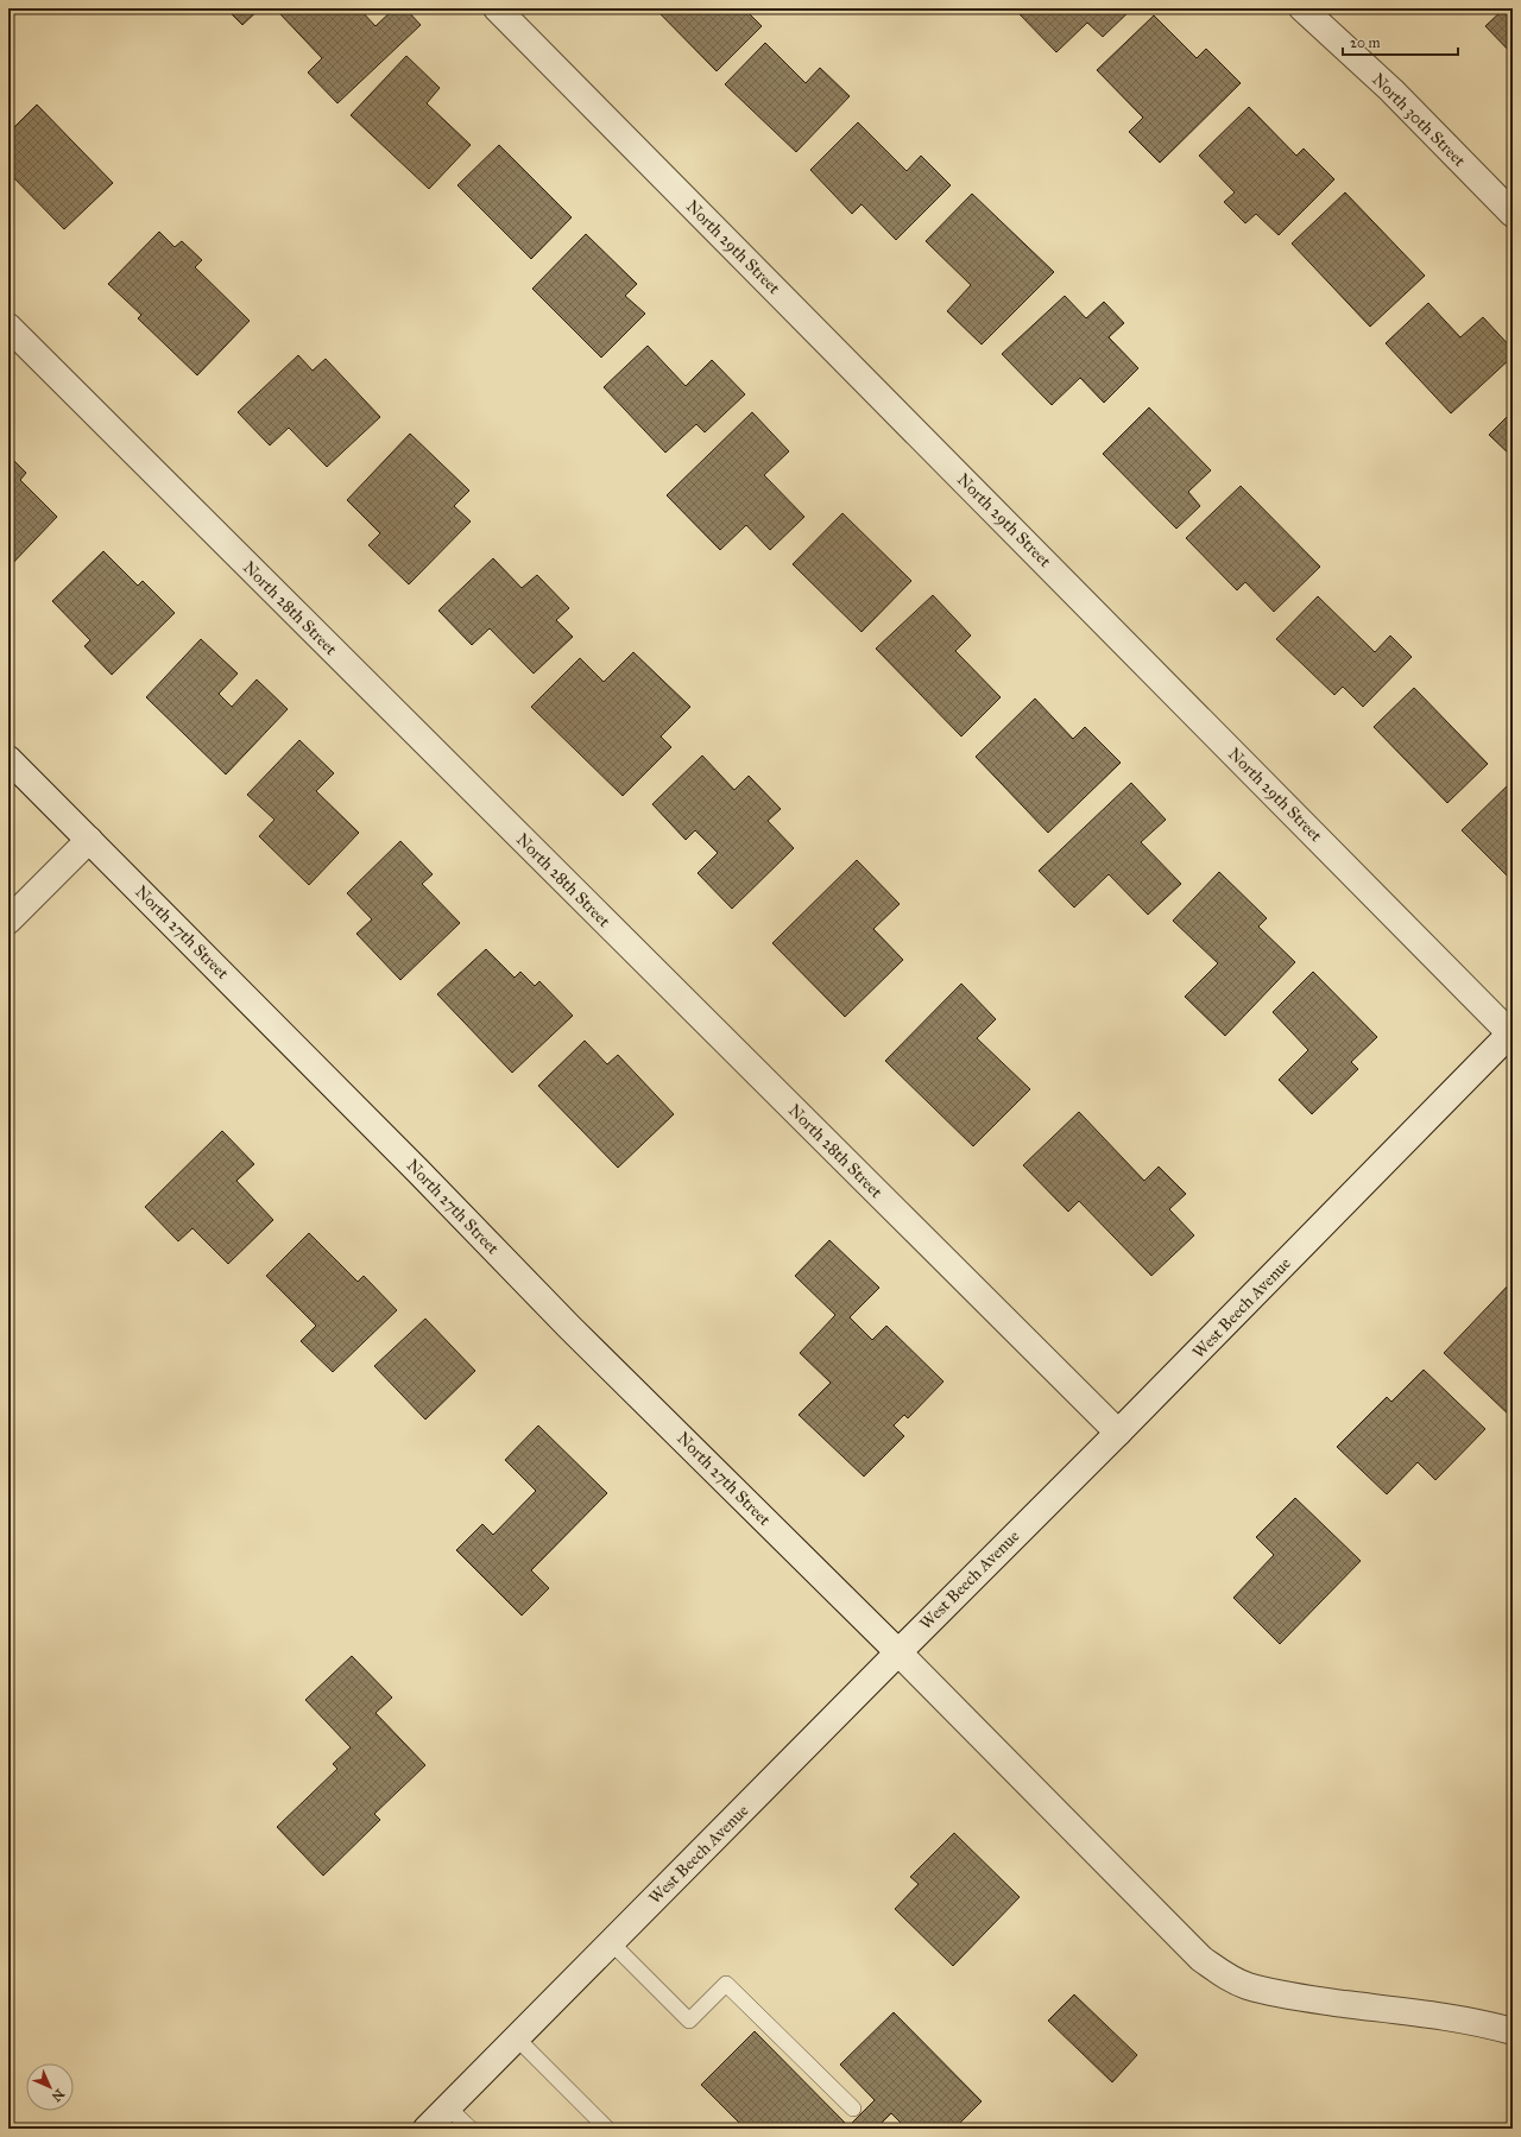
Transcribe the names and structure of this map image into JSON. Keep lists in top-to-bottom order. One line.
{"streets":{"street":["North 30th Street","North 29th Street","North 28th Street","North 27th Street","West Beech Avenue"]},"crossings":[["North 29th Street","West Beech Avenue"],["North 28th Street","West Beech Avenue"],["North 27th Street","West Beech Avenue"]],"scale_bar":"20 m","north":"bottom right"}
